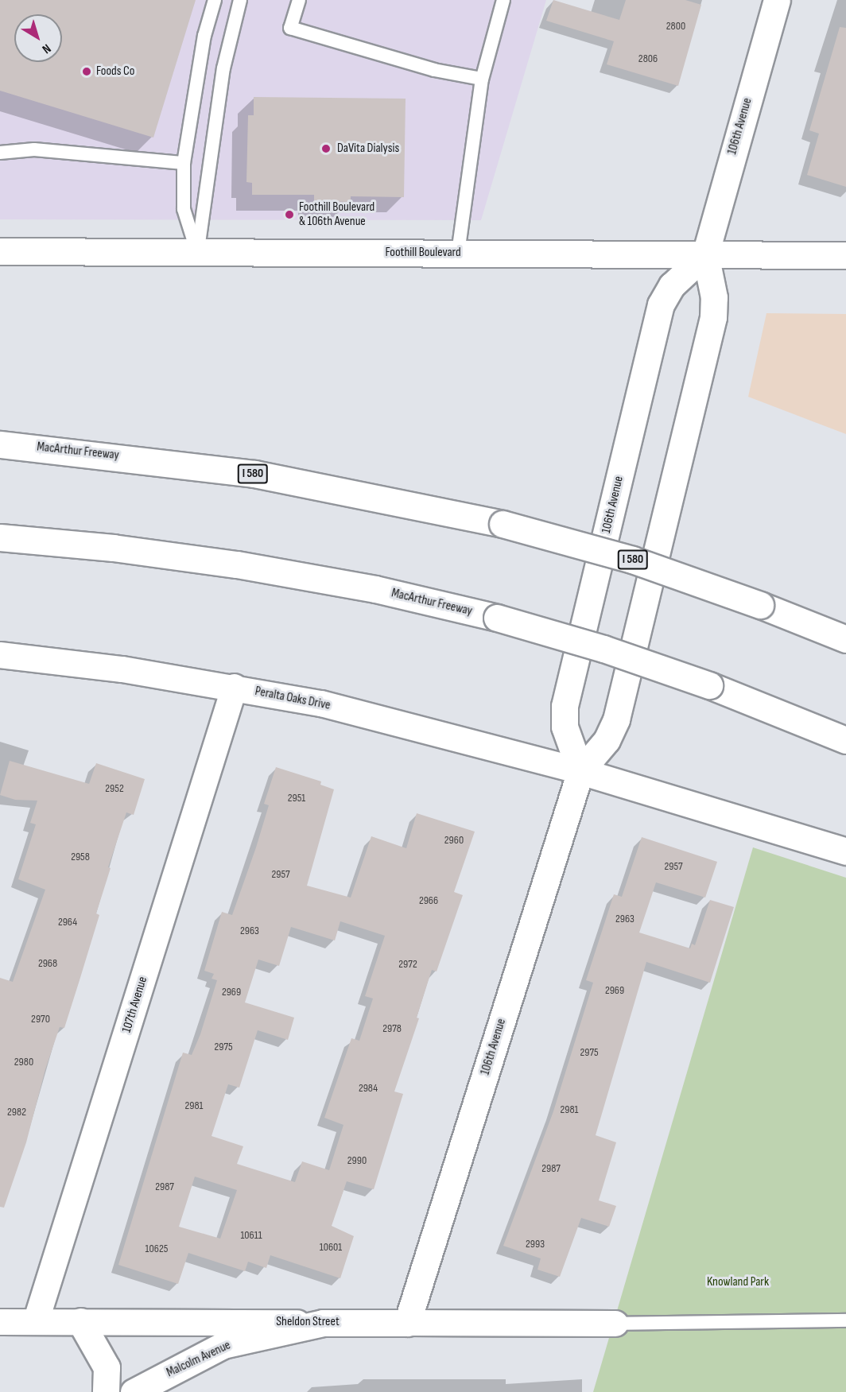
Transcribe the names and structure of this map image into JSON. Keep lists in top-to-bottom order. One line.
{"streets":{"main road":["106th Avenue","Foothill Boulevard","MacArthur Freeway","I 580","Sheldon Street","Malcolm Avenue"],"street":["Peralta Oaks Drive","107th Avenue"]},"crossings":[["106th Avenue","Foothill Boulevard"],["106th Avenue","Peralta Oaks Drive"],["106th Avenue","Sheldon Street"],["Peralta Oaks Drive","107th Avenue"],["107th Avenue","Sheldon Street"],["Sheldon Street","Malcolm Avenue"]],"parks":["Knowland Park"],"places":["Foods Co","DaVita Dialysis","Foothill Boulevard & 106th Avenue"],"house_numbers":["2800","2806","2952","2951","2960","2958","2957","2957","2966","2963","2964","2963","2968","2972","2969","2969","2970","2978","2975","2975","2980","2984","2981","2981","2982","2990","2987","2987","10611","2993","10601","10625"],"north":"bottom right"}
